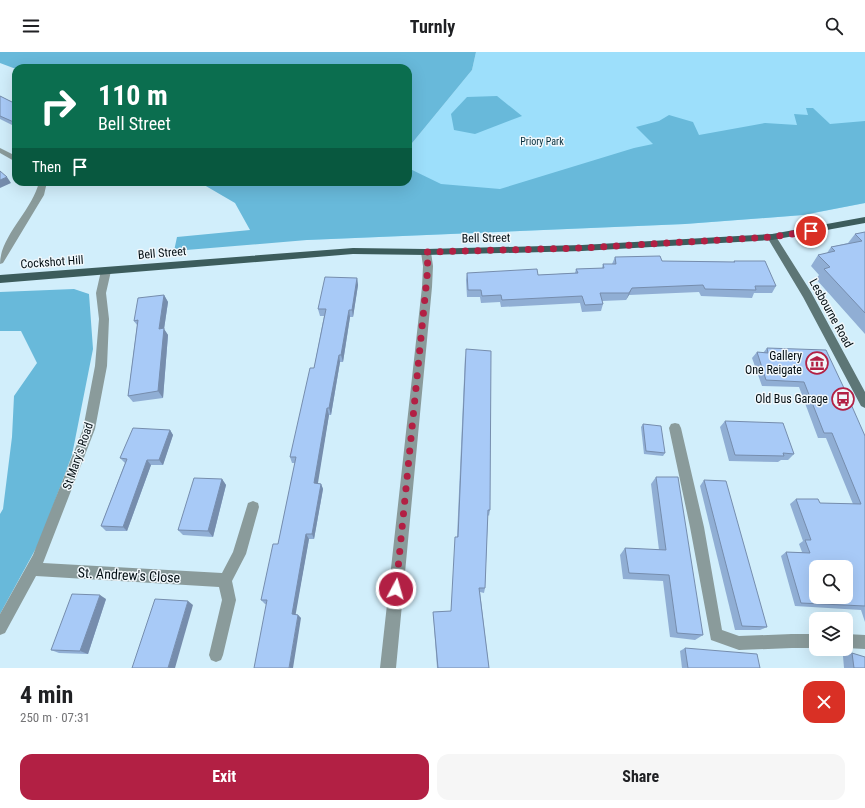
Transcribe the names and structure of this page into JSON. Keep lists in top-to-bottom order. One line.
{"streets":{"main road":["Bell Street","Cockshot Hill","Lesbourne Road"],"street":["St Mary's Road","St. Andrew's Close"]},"crossings":[["Bell Street","Cockshot Hill"],["Bell Street","Lesbourne Road"],["Bell Street","St Mary's Road"],["Cockshot Hill","St Mary's Road"],["St Mary's Road","St. Andrew's Close"]],"parks":["Priory Park"],"places":{"museum":["Gallery One Reigate"],"bus stop":["Old Bus Garage"]},"page":{"header":"Turnly","turn":["110 m","Bell Street"],"then":"Then","heading":["4 min","250 m · 07:31"],"buttons":["Exit","Share"]}}
